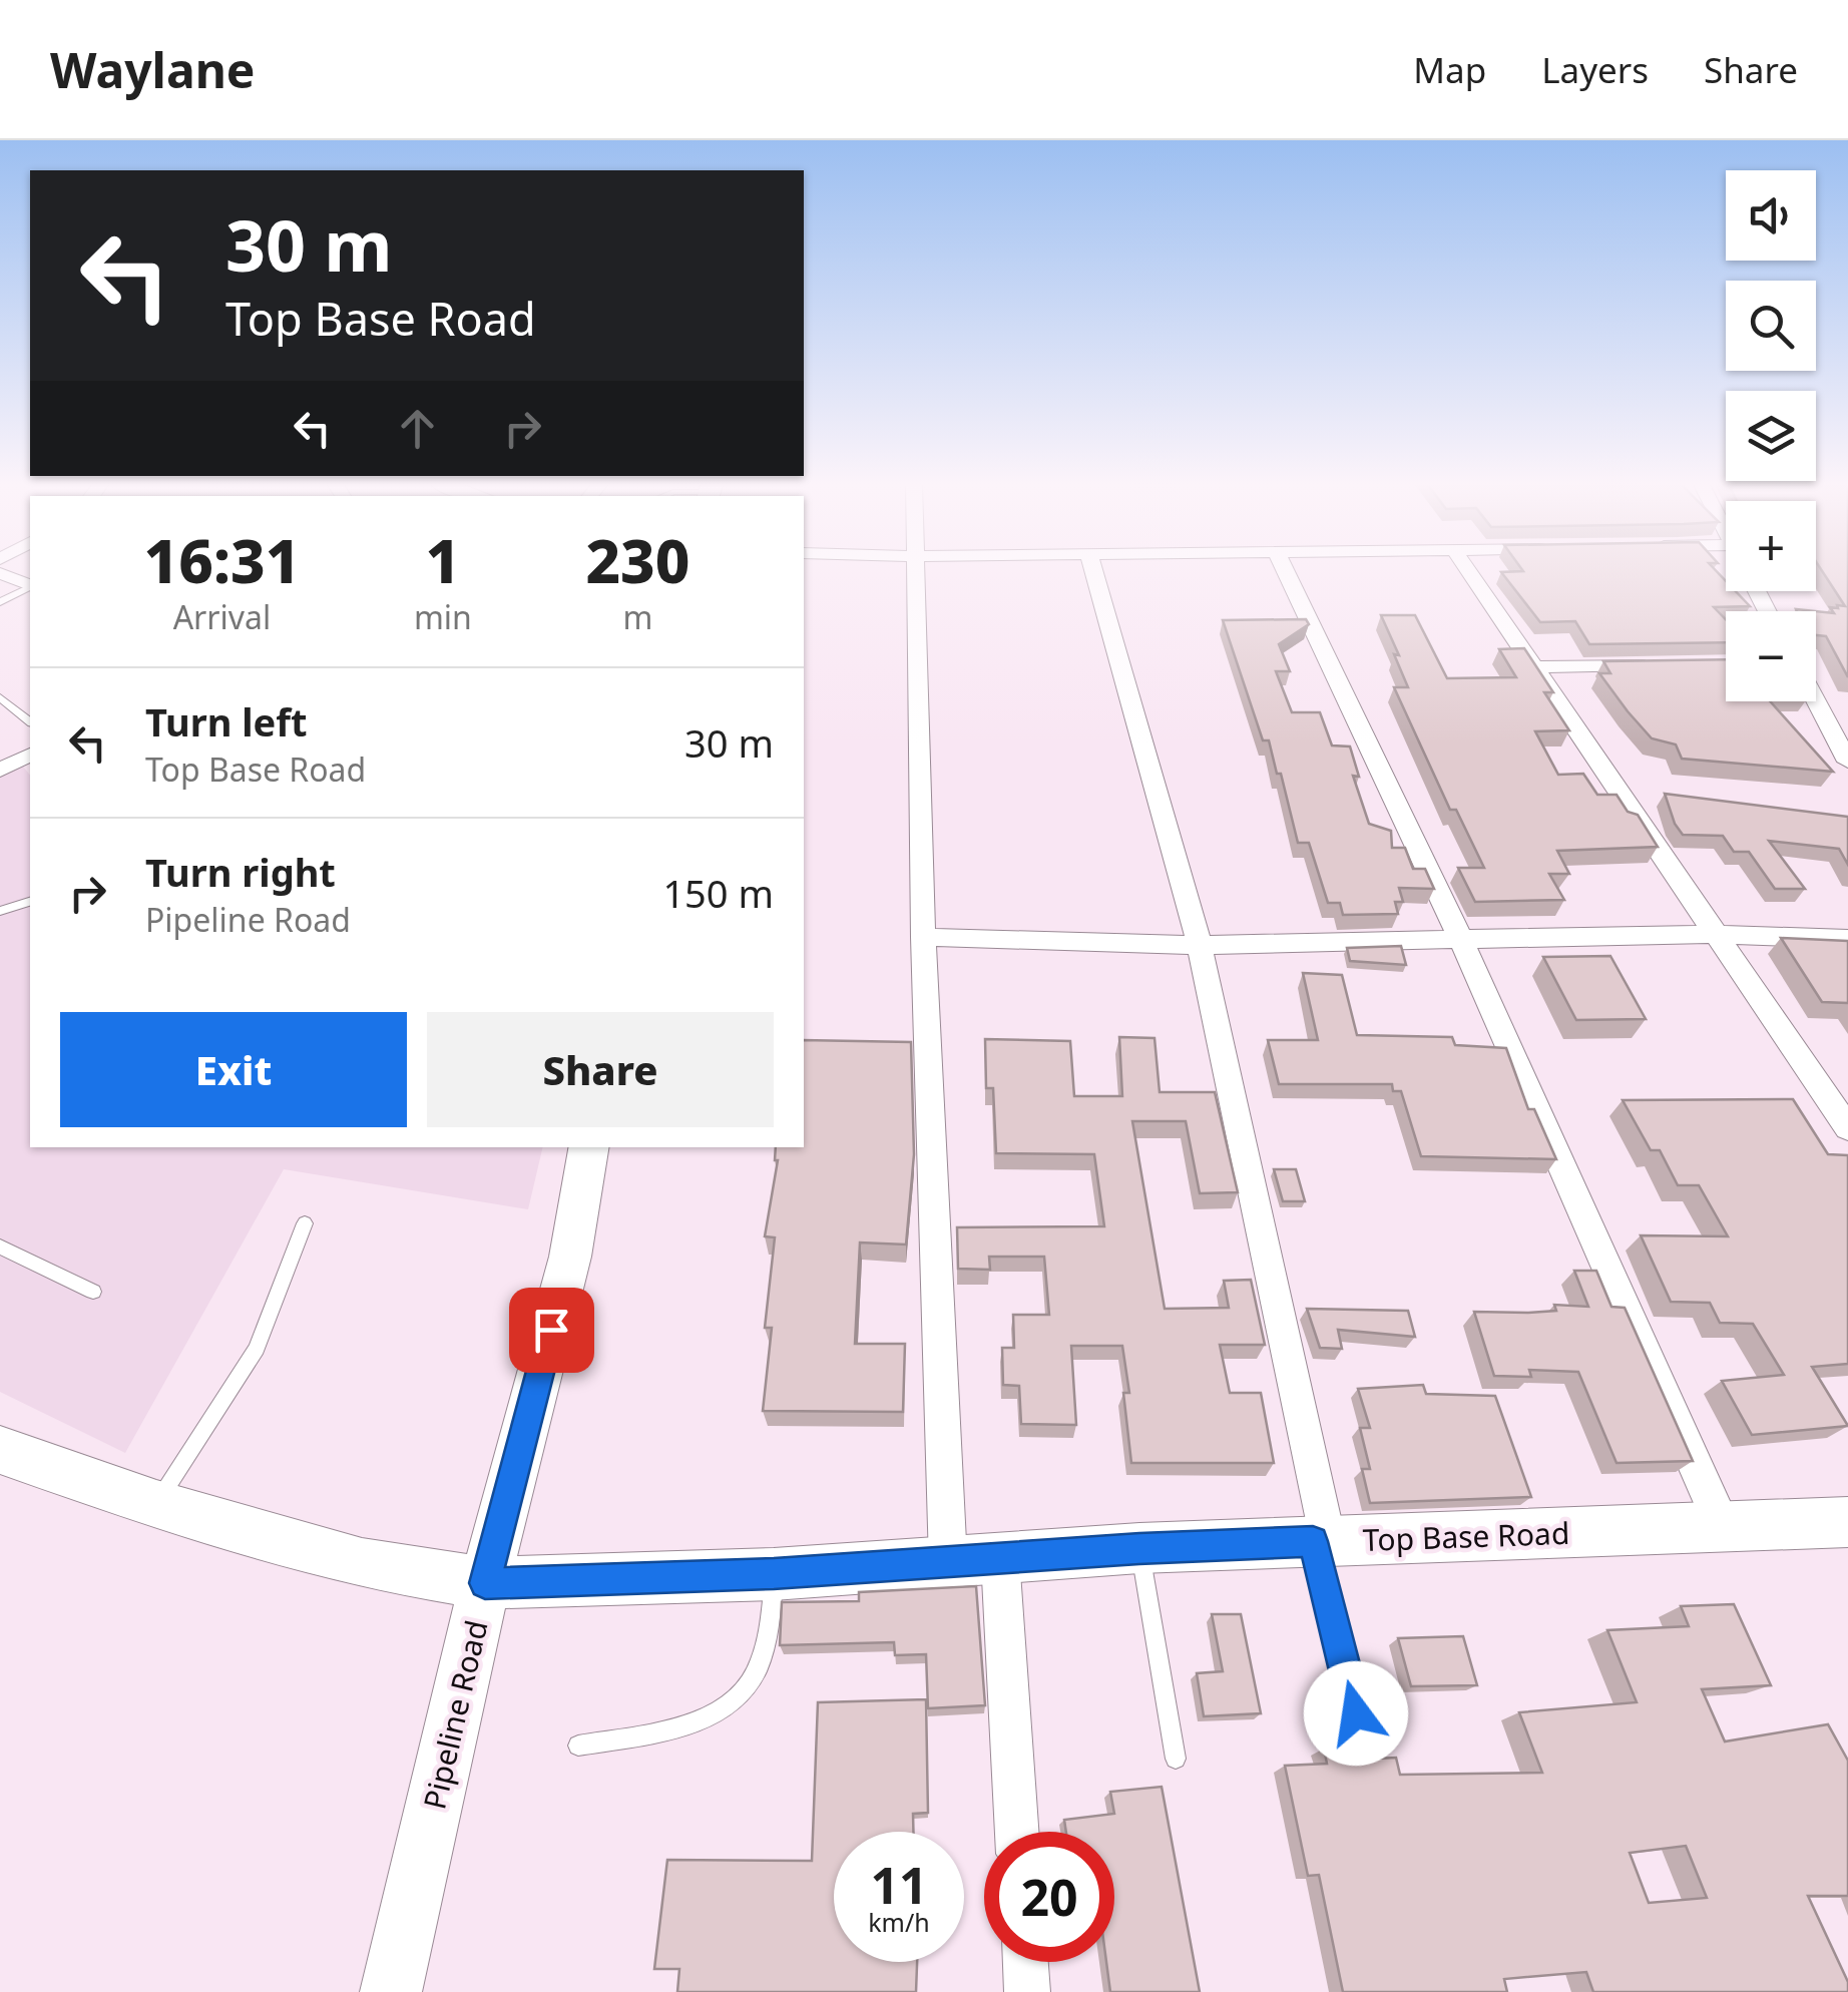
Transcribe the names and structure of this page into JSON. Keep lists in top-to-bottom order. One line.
{"streets":{"street":["Top Base Road","Pipeline Road"]},"crossings":[["Top Base Road","Pipeline Road"]],"page":{"header":"Waylane","nav":["Map","Layers","Share"],"map_buttons":["+","−"],"turn":["30 m","Top Base Road"],"eta":["16:31","Arrival","1","min","230","m"],"list":[{"name":"Turn left","note":"Top Base Road","value":"30 m"},{"name":"Turn right","note":"Pipeline Road","value":"150 m"}],"buttons":["Exit","Share"],"speed":"11 km/h","limit":"20"}}
